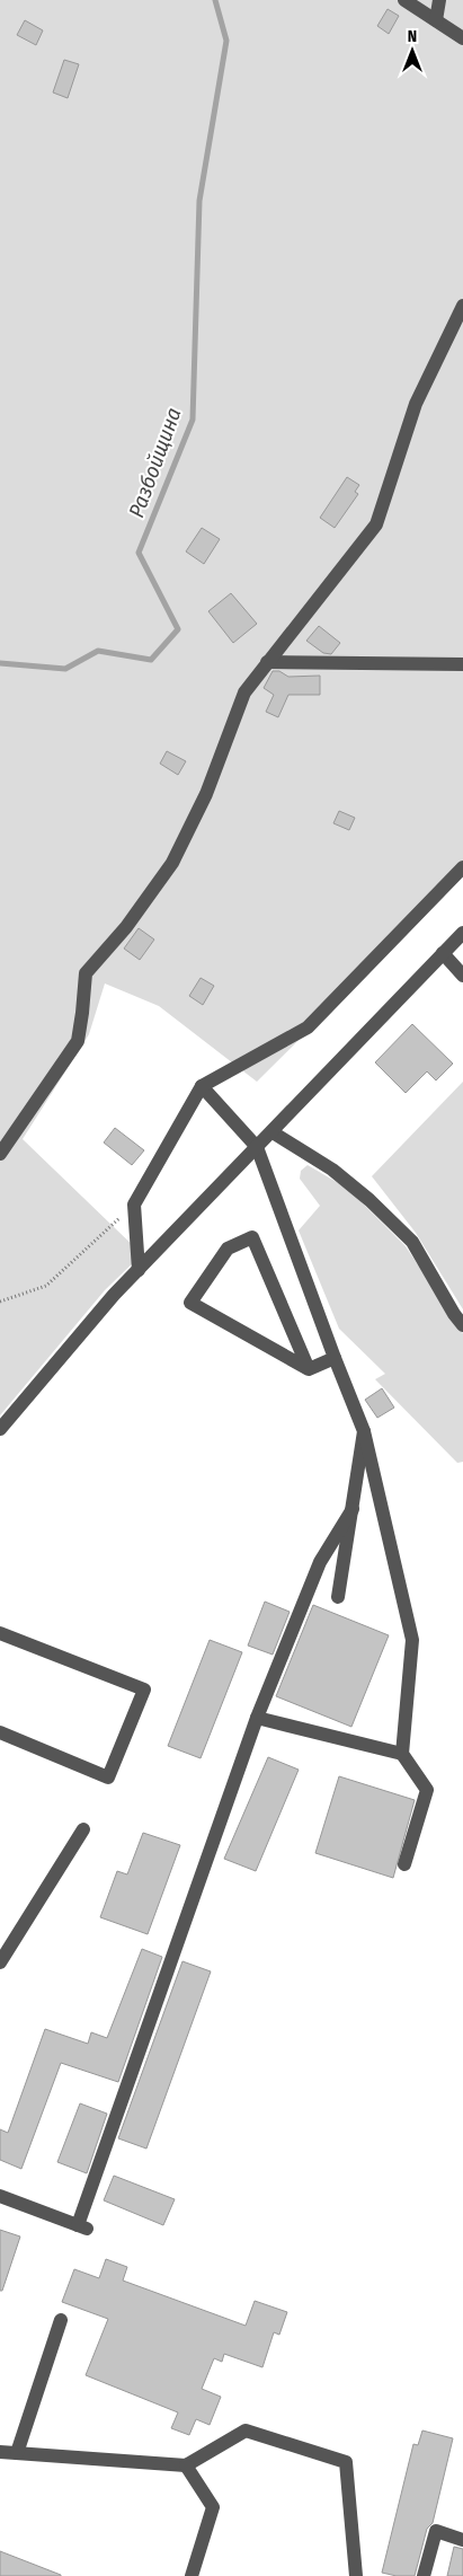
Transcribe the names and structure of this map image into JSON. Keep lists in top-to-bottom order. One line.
{"water":["Разбойщина"],"north":"top"}
